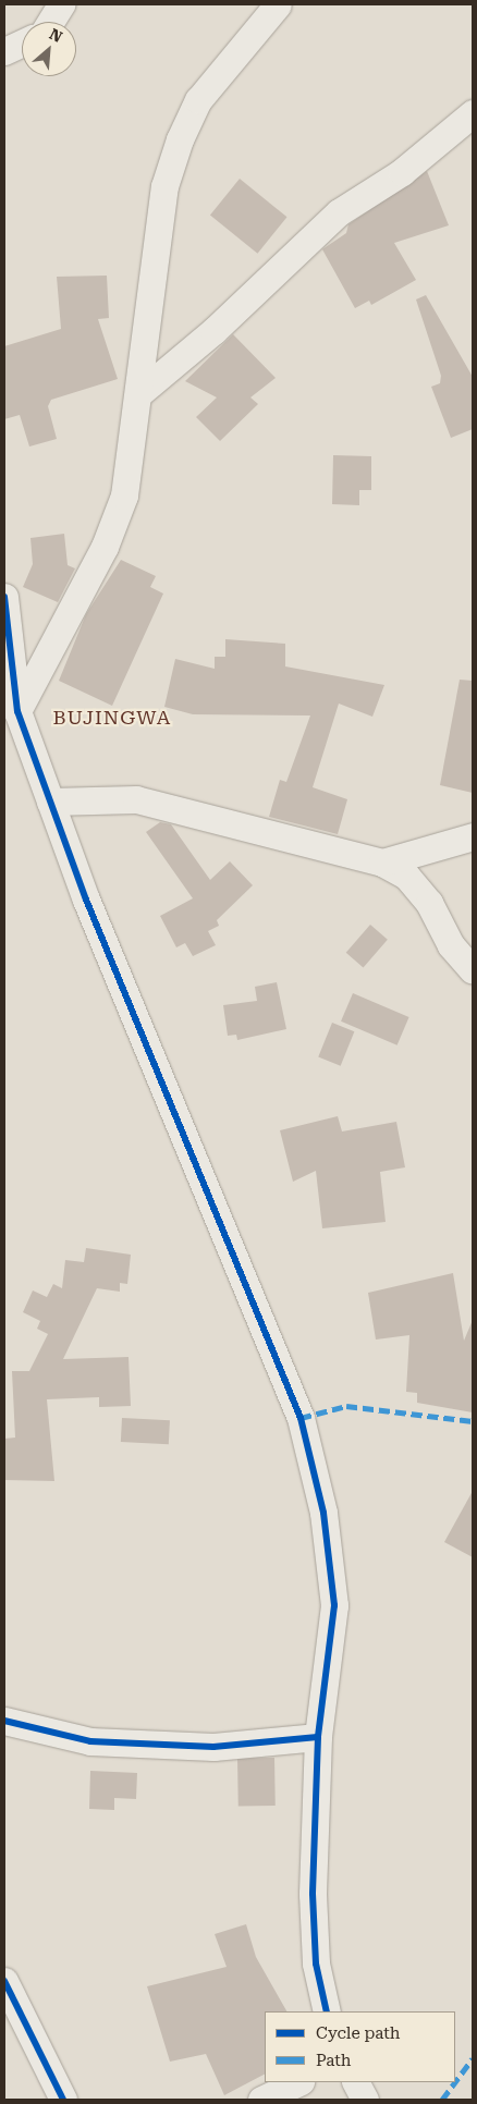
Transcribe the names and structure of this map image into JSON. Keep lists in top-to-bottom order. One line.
{"districts":["BUJINGWA"],"legend":["Cycle path","Path"],"north":"top right"}
